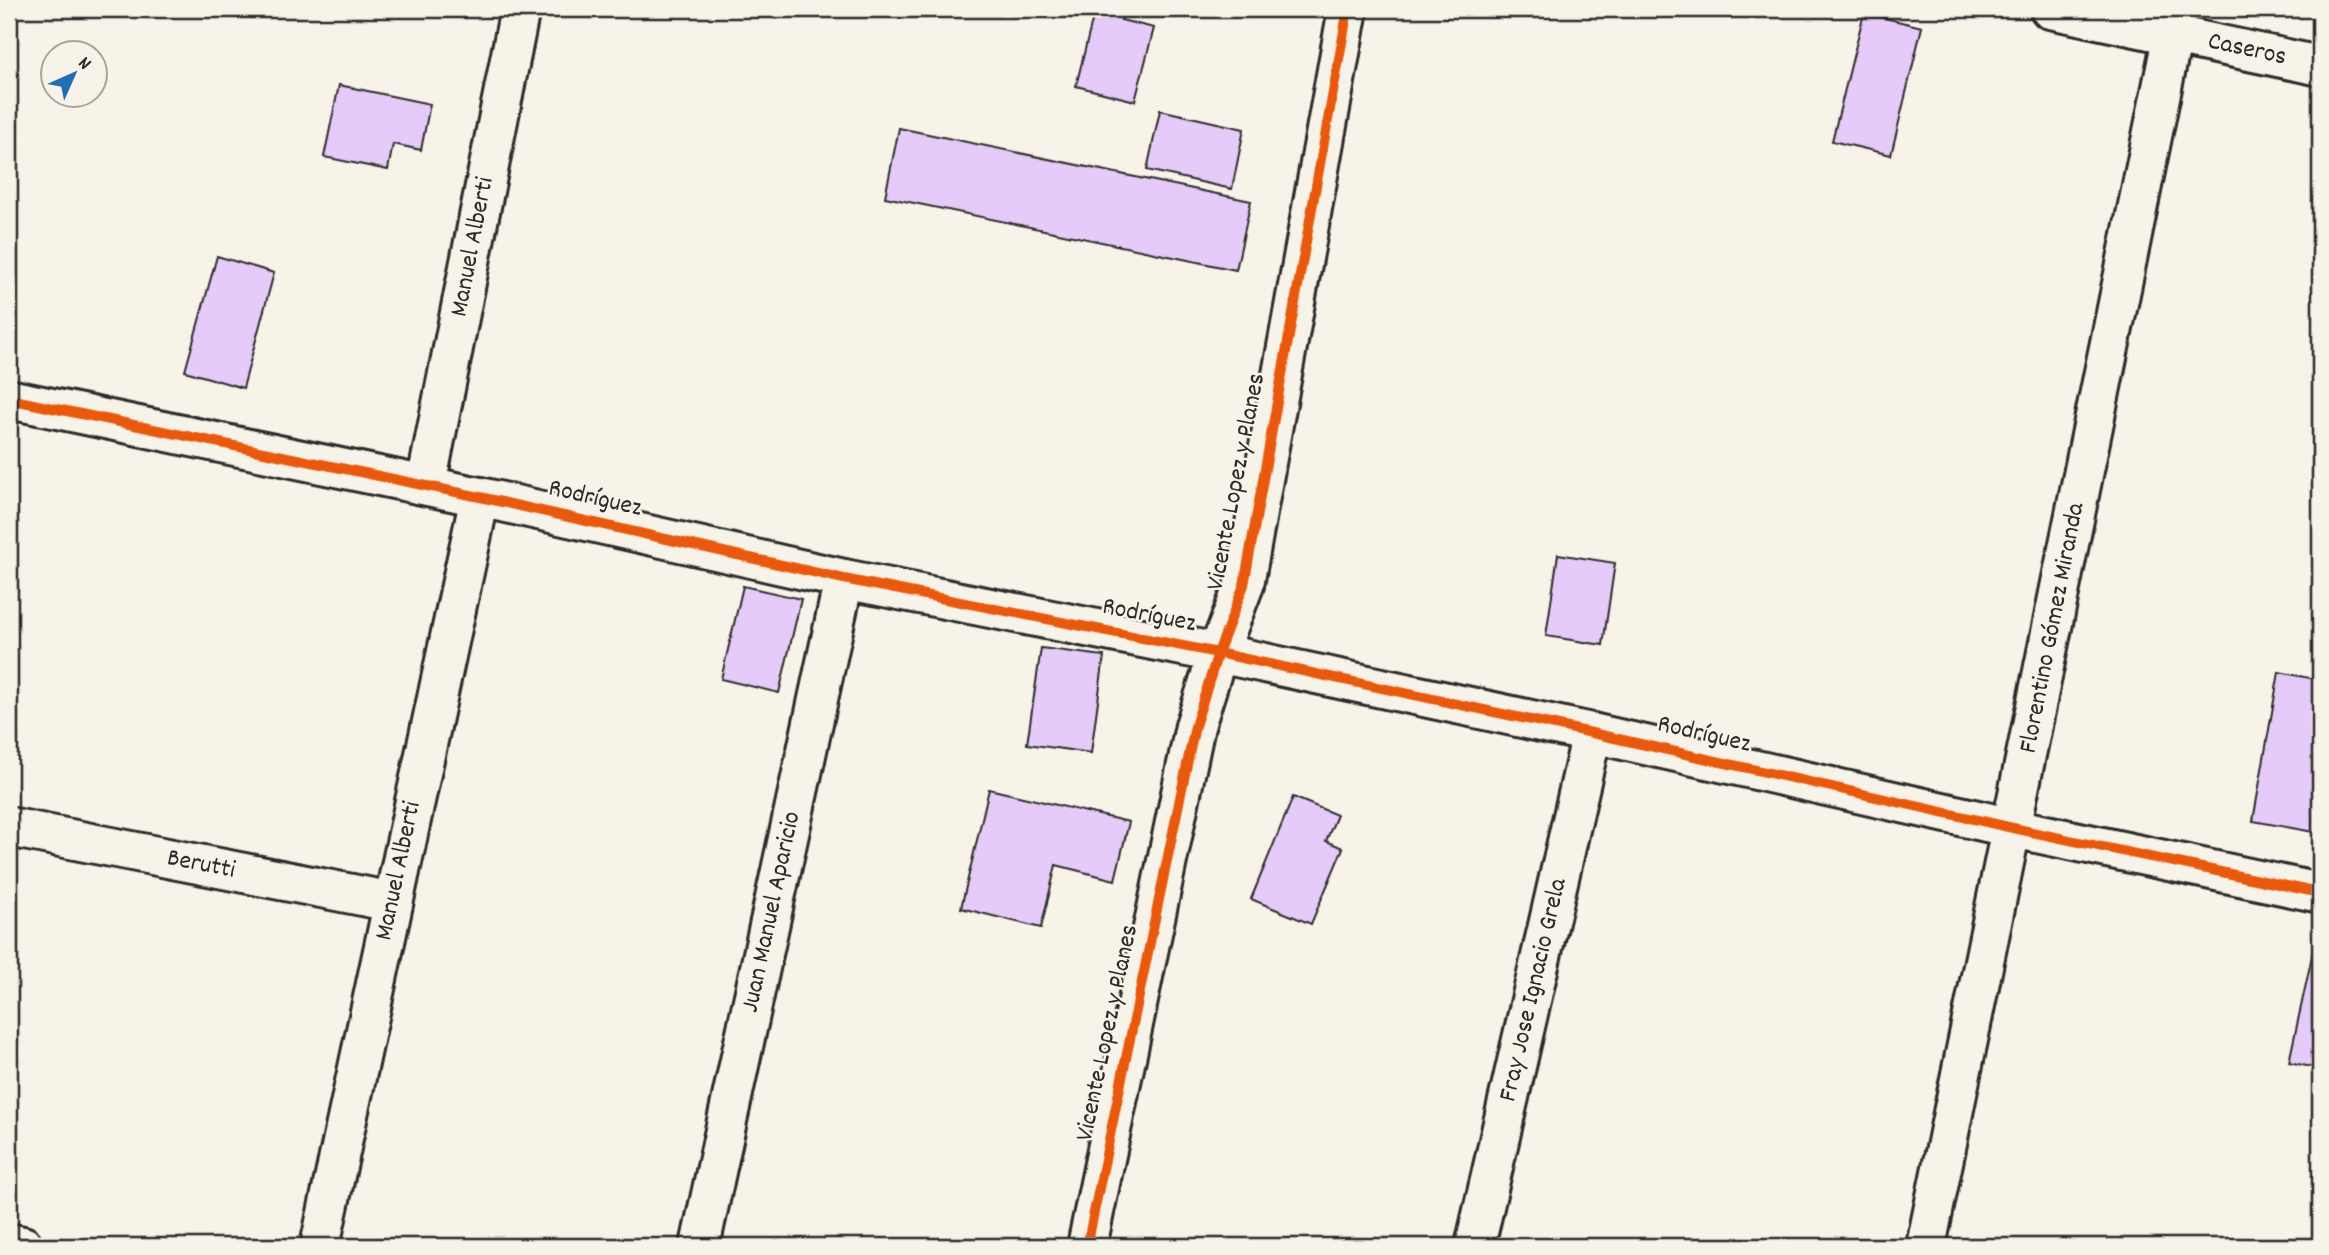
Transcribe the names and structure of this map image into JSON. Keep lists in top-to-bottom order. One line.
{"streets":{"street":["Caseros","Manuel Alberti","Vicente Lopez y Planes","Rodríguez","Florentino Gómez Miranda","Berutti","Juan Manuel Aparicio","Fray Jose Ignacio Grela"]},"crossings":[["Caseros","Florentino Gómez Miranda"],["Manuel Alberti","Rodríguez"],["Manuel Alberti","Berutti"],["Vicente Lopez y Planes","Rodríguez"],["Rodríguez","Florentino Gómez Miranda"],["Rodríguez","Juan Manuel Aparicio"],["Rodríguez","Fray Jose Ignacio Grela"]],"north":"top right"}
